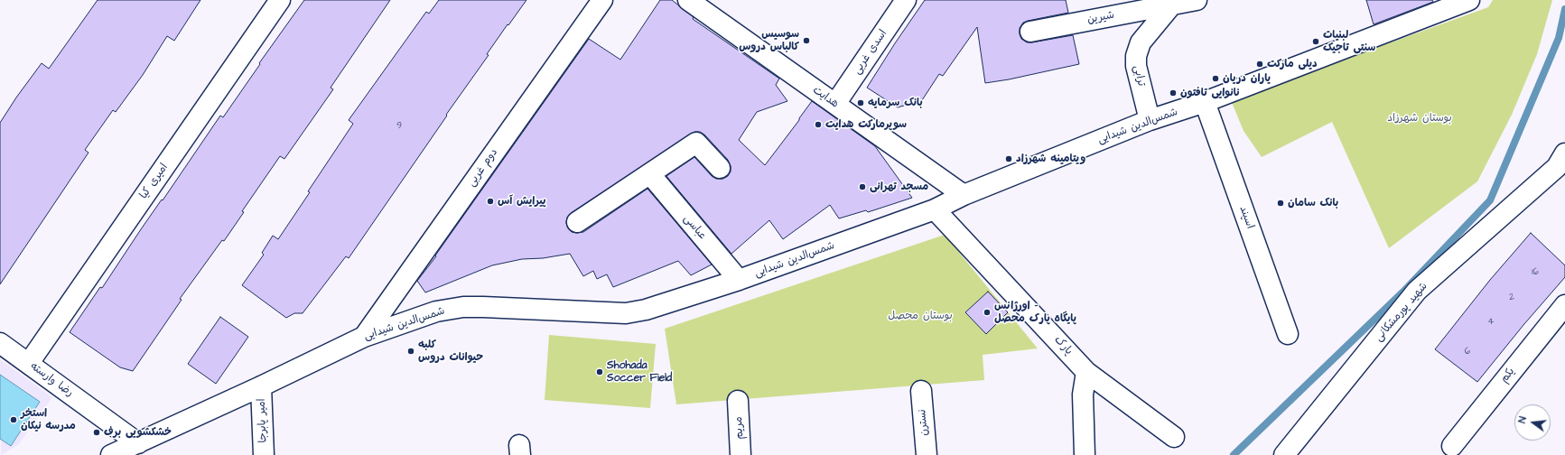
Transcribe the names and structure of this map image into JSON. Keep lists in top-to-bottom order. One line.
{"streets":{"street":["شیرین","اسدی غربی","ترابی","هدایت","شمس‌الدین شیدایی","دوم غربی","امیری کیا","اسپند","عباسی","شهید پورمشکانی","پارک","یکم","رضا وارسته","امیر پابرجا","نسترن","مریم"]},"crossings":[["شیرین","ترابی"],["اسدی غربی","هدایت"],["ترابی","شمس‌الدین شیدایی"],["هدایت","شمس‌الدین شیدایی"],["شمس‌الدین شیدایی","دوم غربی"],["شمس‌الدین شیدایی","اسپند"],["شمس‌الدین شیدایی","عباسی"],["شمس‌الدین شیدایی","پارک"],["شمس‌الدین شیدایی","رضا وارسته"],["شمس‌الدین شیدایی","امیر پابرجا"],["امیری کیا","رضا وارسته"]],"parks":["بوستان شهرزاد","بوستان محصل"],"places":["سوسیس کالباس دروس","لبنیات سنتی تاجیک","دیلی مارکت","یاران دریان","نانوایی تافتون","بانک سرمایه","سوپرمارکت هدایت","ویتامینه شهرزاد","مسجد تهرانی","پیرایش آس","بانک سامان","اورژانس - پایگاه پارک محصل","کلبه حیوانات دروس","Shohada Soccer Field","استخر مدرسه نیکان","خشکشویی برف"],"house_numbers":["9","16","2","4","6"],"north":"left"}
